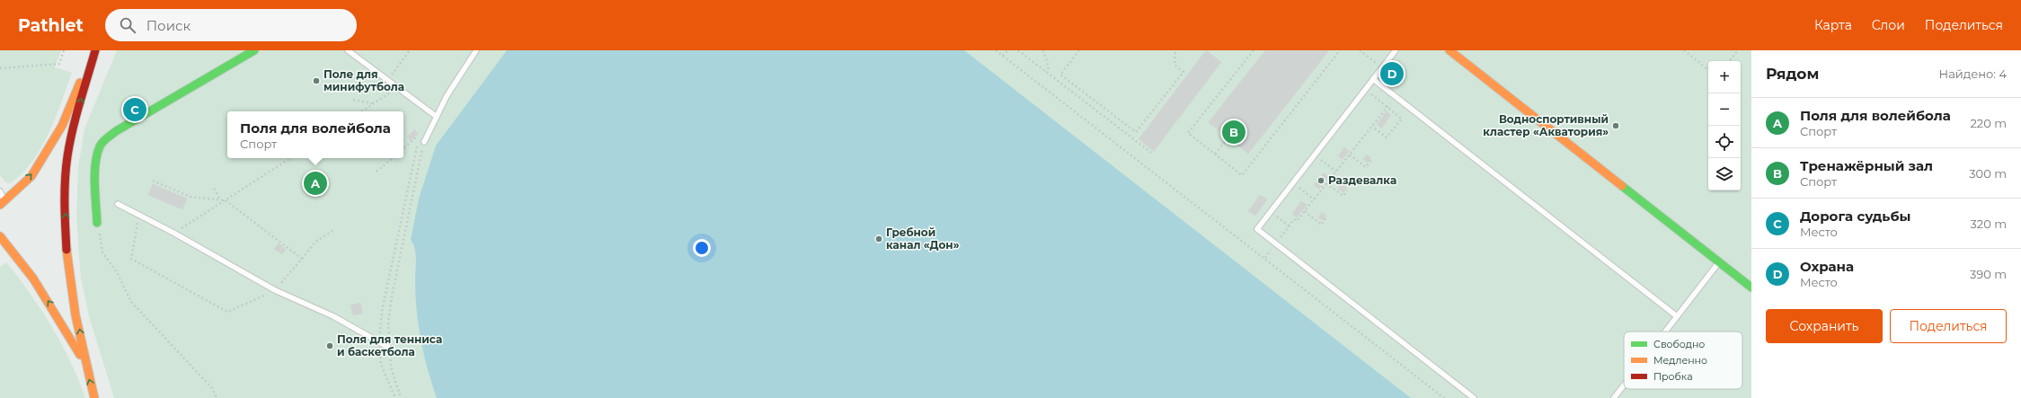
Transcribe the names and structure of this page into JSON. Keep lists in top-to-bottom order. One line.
{"places":["Поле для минифутбола","Водноспортивный кластер «Акватория»","Раздевалка","Гребной канал «Дон»","Поля для тенниса и баскетбола"],"legend":["Свободно","Медленно","Пробка"],"page":{"header":"Pathlet","search":"Поиск","nav":["Карта","Слои","Поделиться"],"heading":["Рядом","Найдено: 4"],"pins":["D","C","B","A"],"map_buttons":["+","−"],"list":[{"mark":"A","name":"Поля для волейбола","note":"Спорт","value":"220 m"},{"mark":"B","name":"Тренажёрный зал","note":"Спорт","value":"300 m"},{"mark":"C","name":"Дорога судьбы","note":"Место","value":"320 m"},{"mark":"D","name":"Охрана","note":"Место","value":"390 m"}],"popup":["Поля для волейбола","Спорт"],"buttons":["Сохранить","Поделиться"]}}
